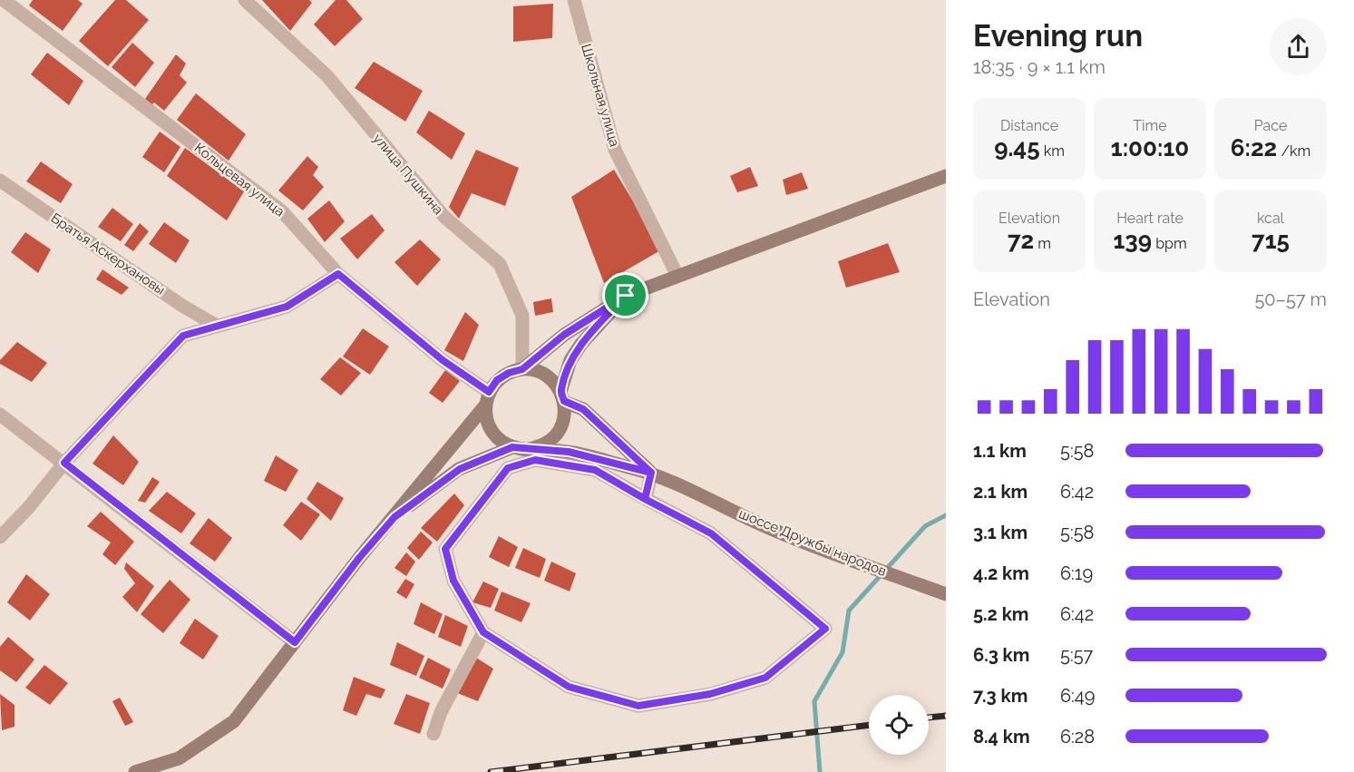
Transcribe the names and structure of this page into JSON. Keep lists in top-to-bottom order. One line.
{"streets":{"main road":["шоссе Дружбы народов"],"street":["Школьная улица","улица Пушкина","Кольцевая улица","Братья Аскерхановы"]},"crossings":[["улица Пушкина","Кольцевая улица"]],"page":{"heading":["Evening run","18:35 · 9 × 1.1 km"],"stats":[["Distance","9.45 km"],["Time","1:00:10"],["Pace","6:22 /km"],["Elevation","72 m"],["Heart rate","139 bpm"],["kcal","715"]],"chart":["Elevation","50–57 m"],"list":[{"name":"1.1 km","note":"5:58"},{"name":"2.1 km","note":"6:42"},{"name":"3.1 km","note":"5:58"},{"name":"4.2 km","note":"6:19"},{"name":"5.2 km","note":"6:42"},{"name":"6.3 km","note":"5:57"},{"name":"7.3 km","note":"6:49"},{"name":"8.4 km","note":"6:28"}]}}
